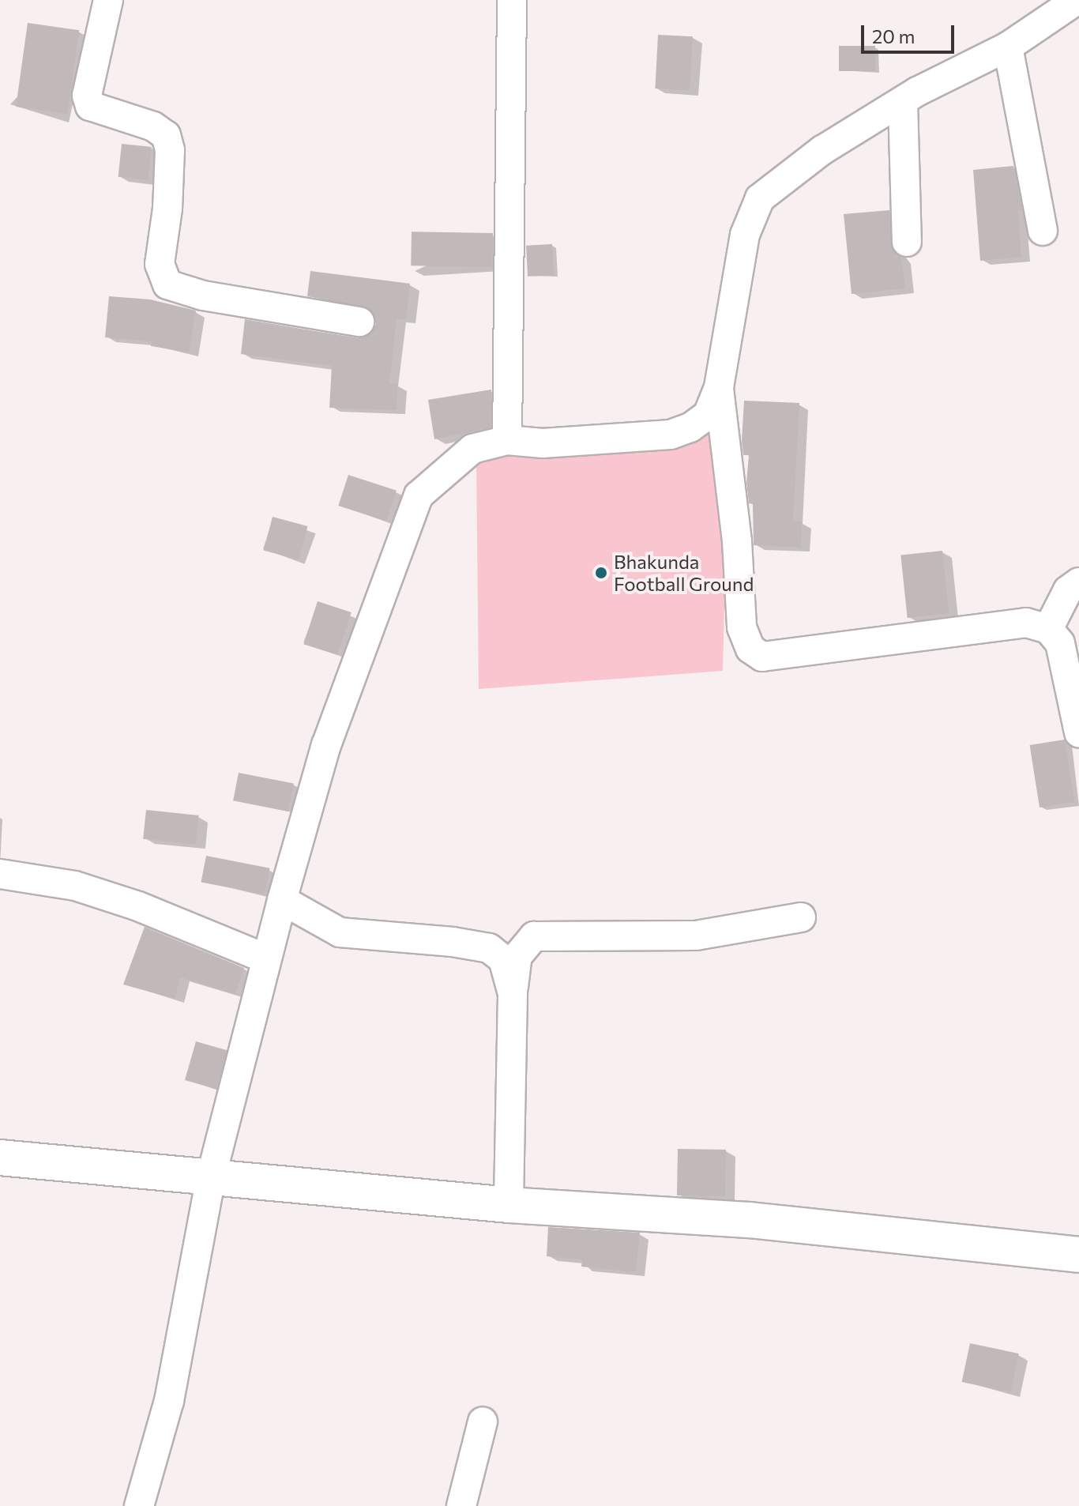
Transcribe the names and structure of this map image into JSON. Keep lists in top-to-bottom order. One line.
{"places":["Bhakunda Football Ground"],"scale_bar":"20 m"}
